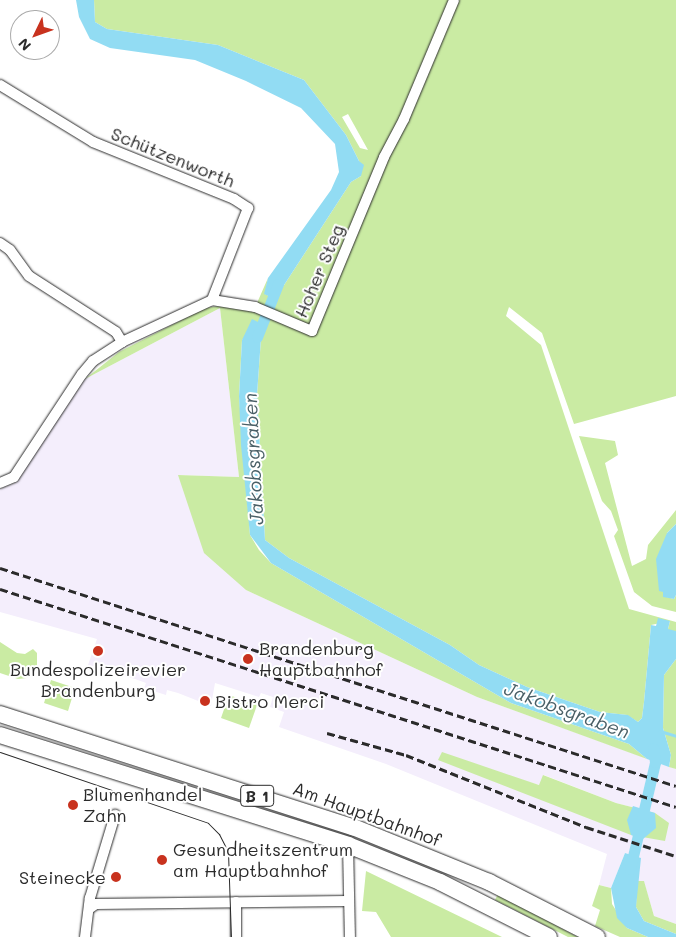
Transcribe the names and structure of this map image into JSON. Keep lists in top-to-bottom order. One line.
{"streets":{"main road":["B 1","Am Hauptbahnhof"],"street":["Schützenworth","Hoher Steg"]},"crossings":[["Schützenworth","Hoher Steg"]],"water":["Jakobsgraben"],"places":["Bundespolizeirevier Brandenburg","Brandenburg Hauptbahnhof","Bistro Merci","Blumenhandel Zahn","Gesundheitszentrum am Hauptbahnhof","Steinecke"],"north":"bottom left"}
